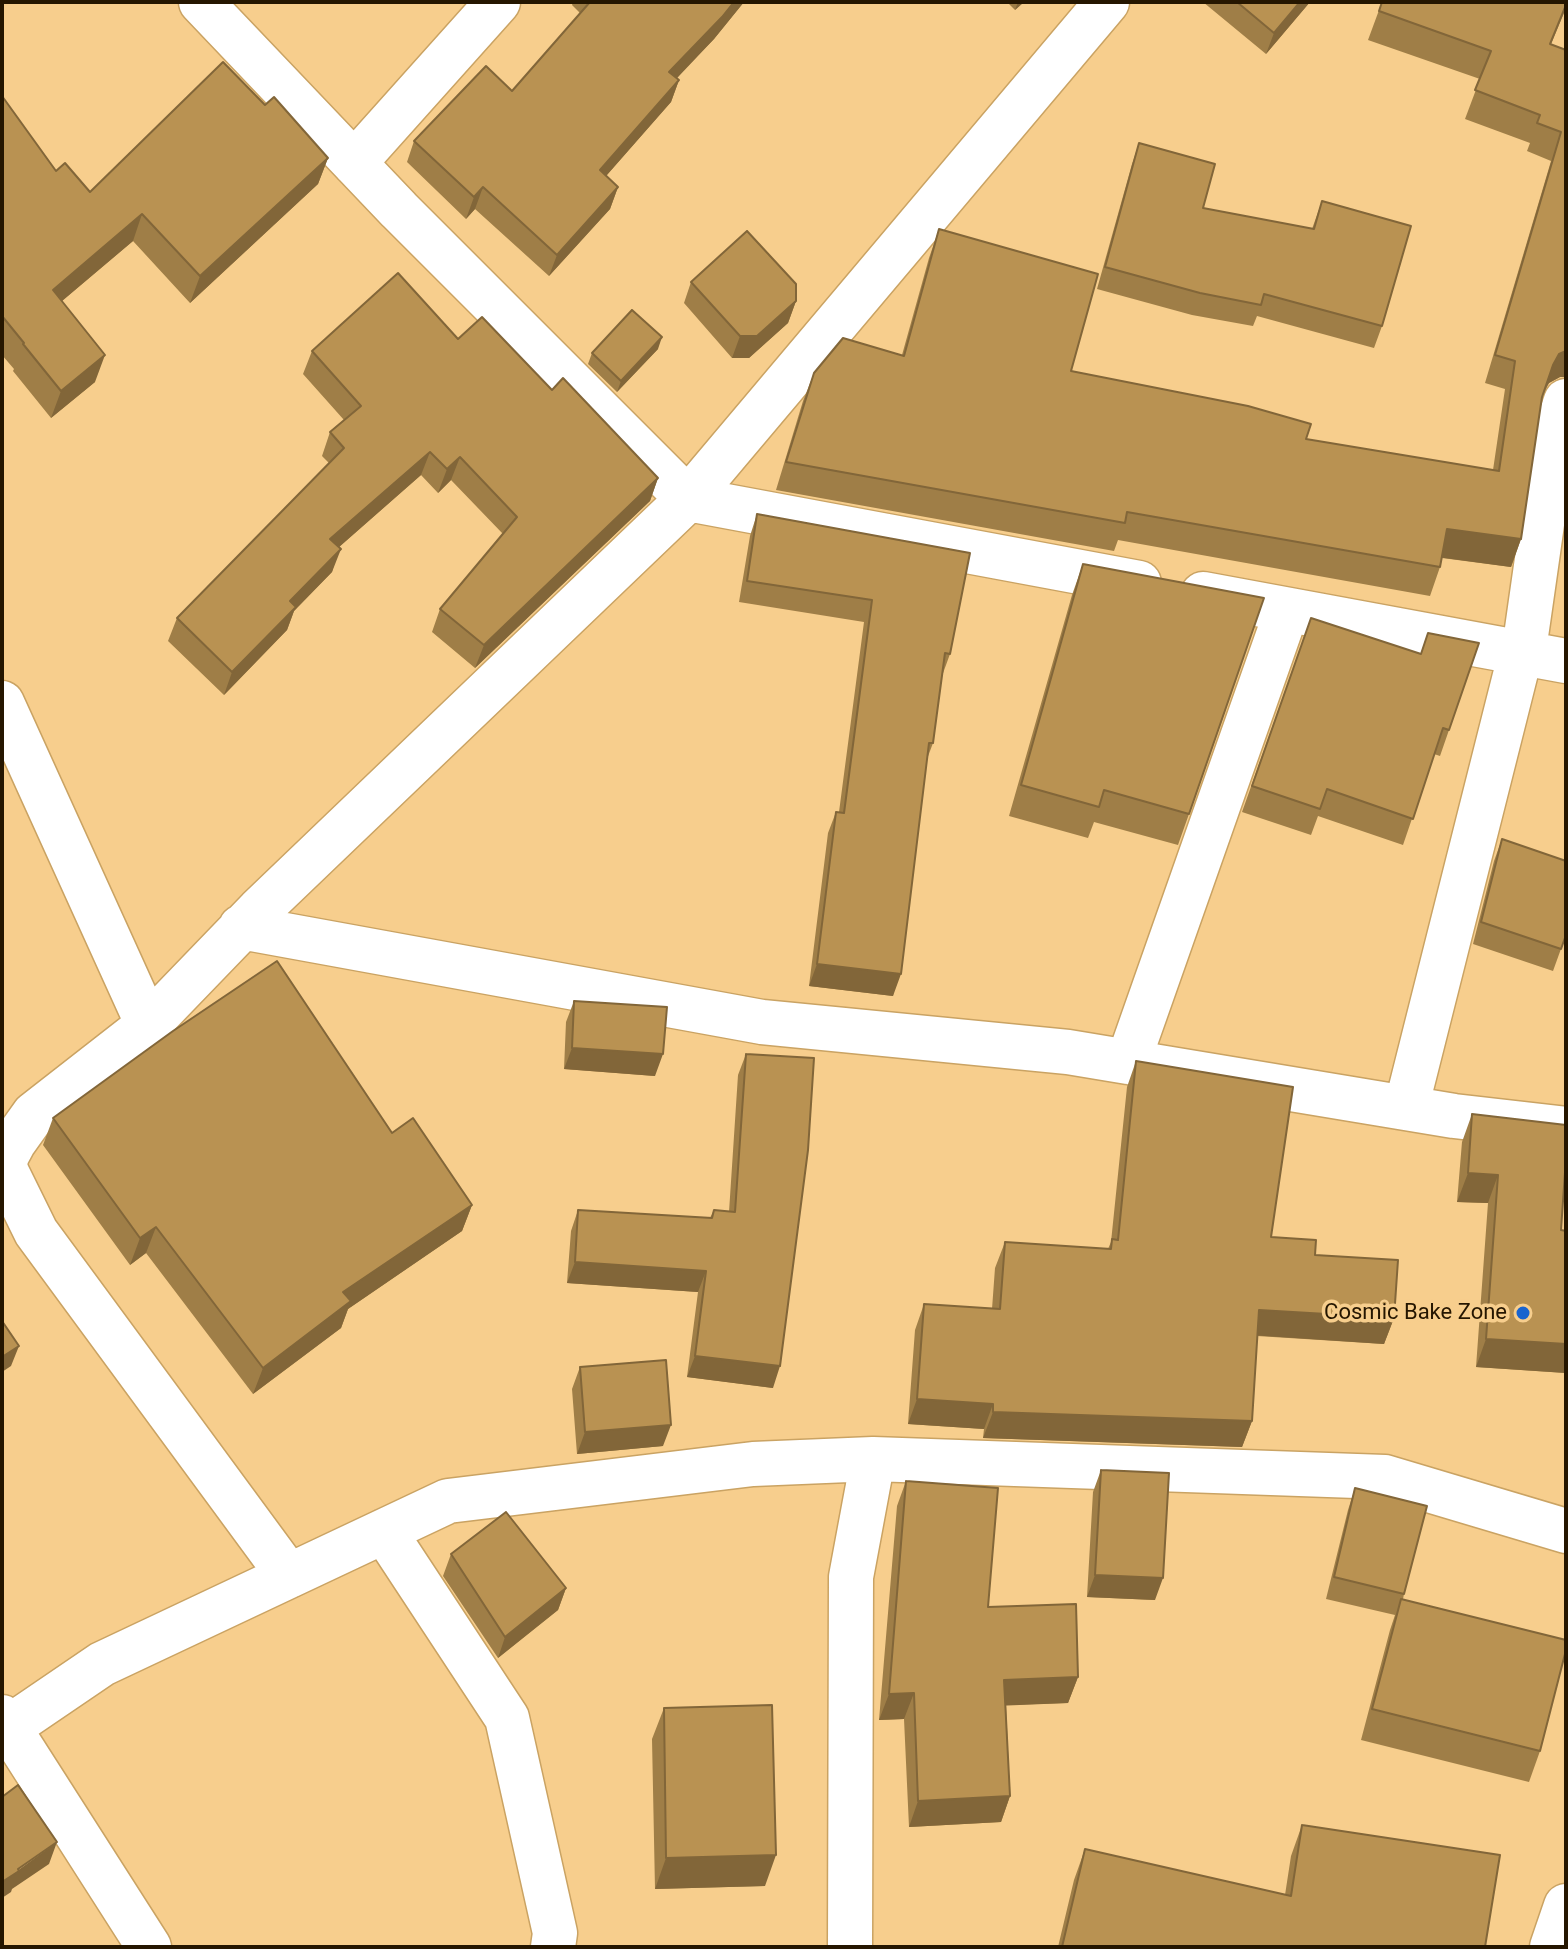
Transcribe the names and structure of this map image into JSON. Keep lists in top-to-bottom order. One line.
{"places":["Cosmic Bake Zone"]}
